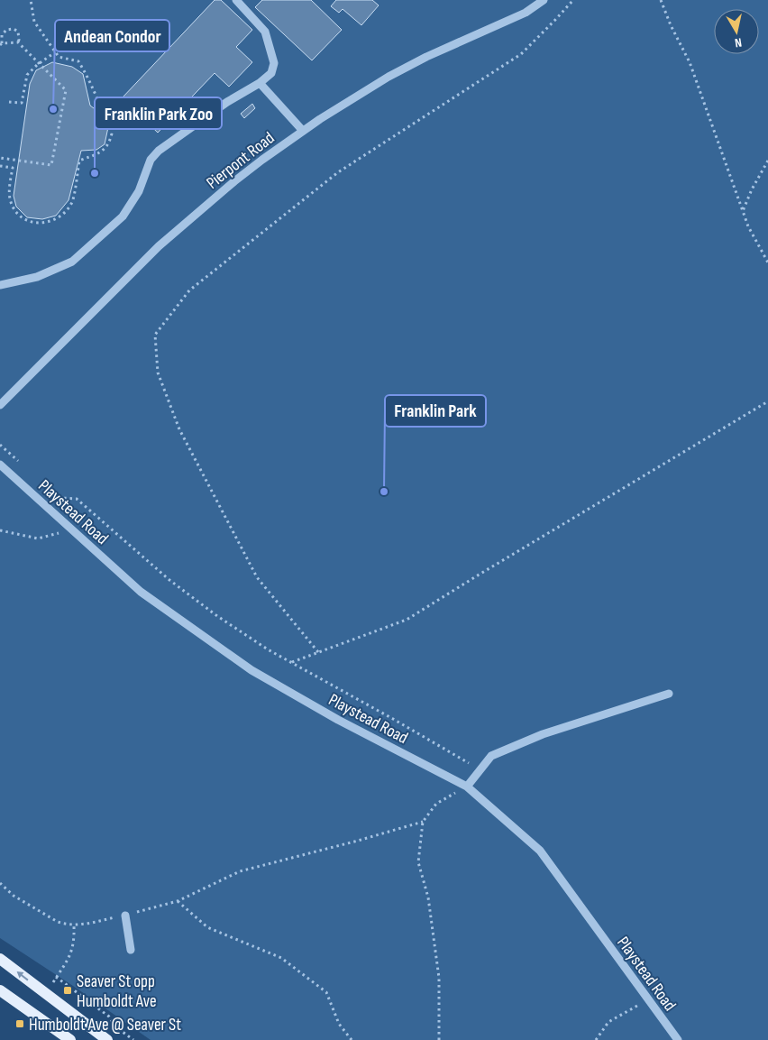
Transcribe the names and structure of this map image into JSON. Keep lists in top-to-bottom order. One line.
{"streets":{"lane":["Pierpont Road","Playstead Road"]},"places":{"other":["Andean Condor","Franklin Park Zoo","Franklin Park"],"transit":["Seaver St opp Humboldt Ave","Humboldt Ave @ Seaver St"]},"north":"bottom"}
